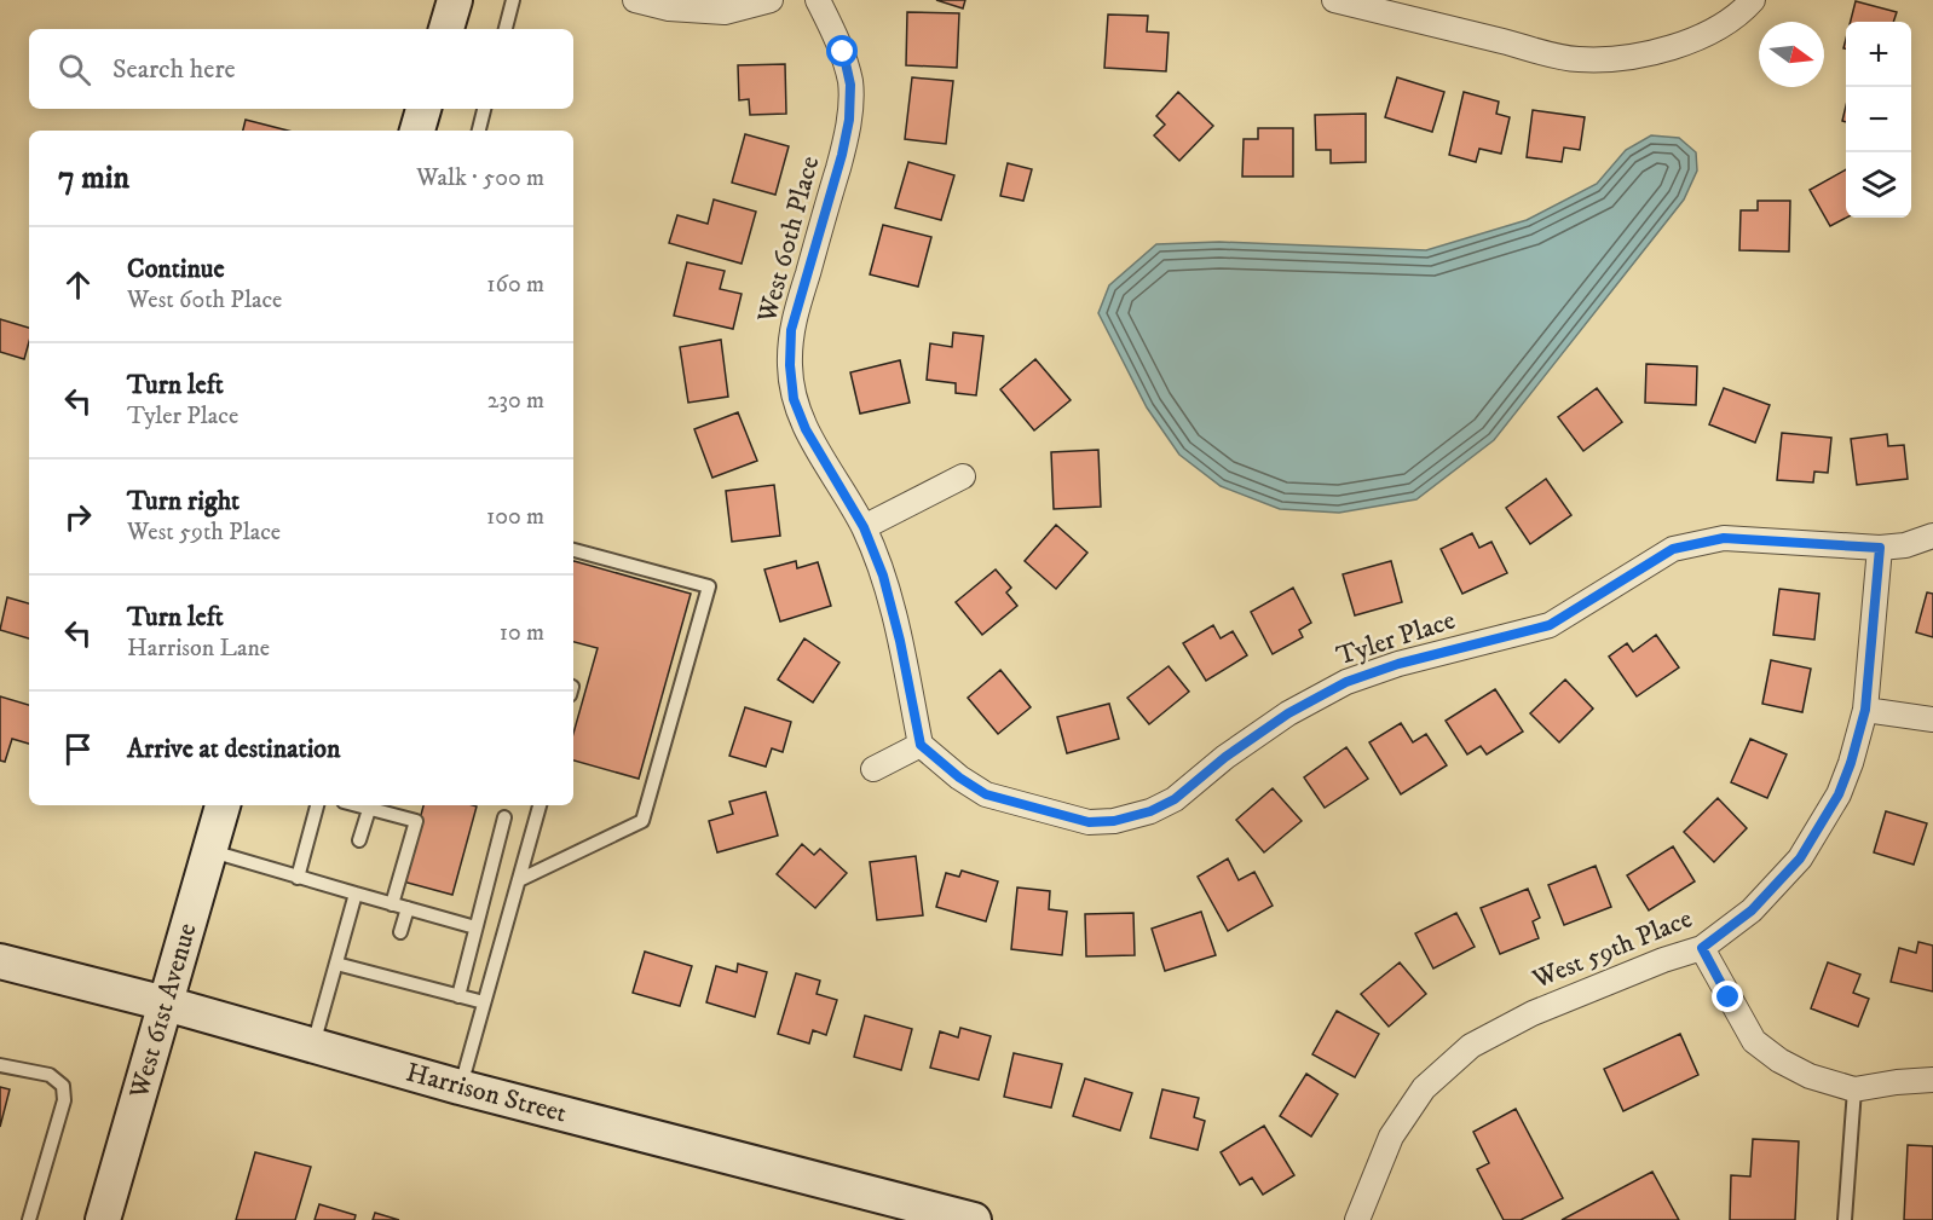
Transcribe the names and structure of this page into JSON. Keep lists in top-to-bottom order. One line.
{"streets":{"street":["West 60th Place","Tyler Place","West 59th Place","West 61st Avenue","Harrison Street"]},"crossings":[["West 60th Place","Tyler Place"],["Tyler Place","West 59th Place"],["West 61st Avenue","Harrison Street"]],"north":"right","page":{"map_buttons":["+","−"],"search":"Search here","heading":["7 min","Walk · 500 m"],"list":[["Continue","West 60th Place","160 m"],["Turn left","Tyler Place","230 m"],["Turn right","West 59th Place","100 m"],["Turn left","Harrison Lane","10 m"],"Arrive at destination"]}}
